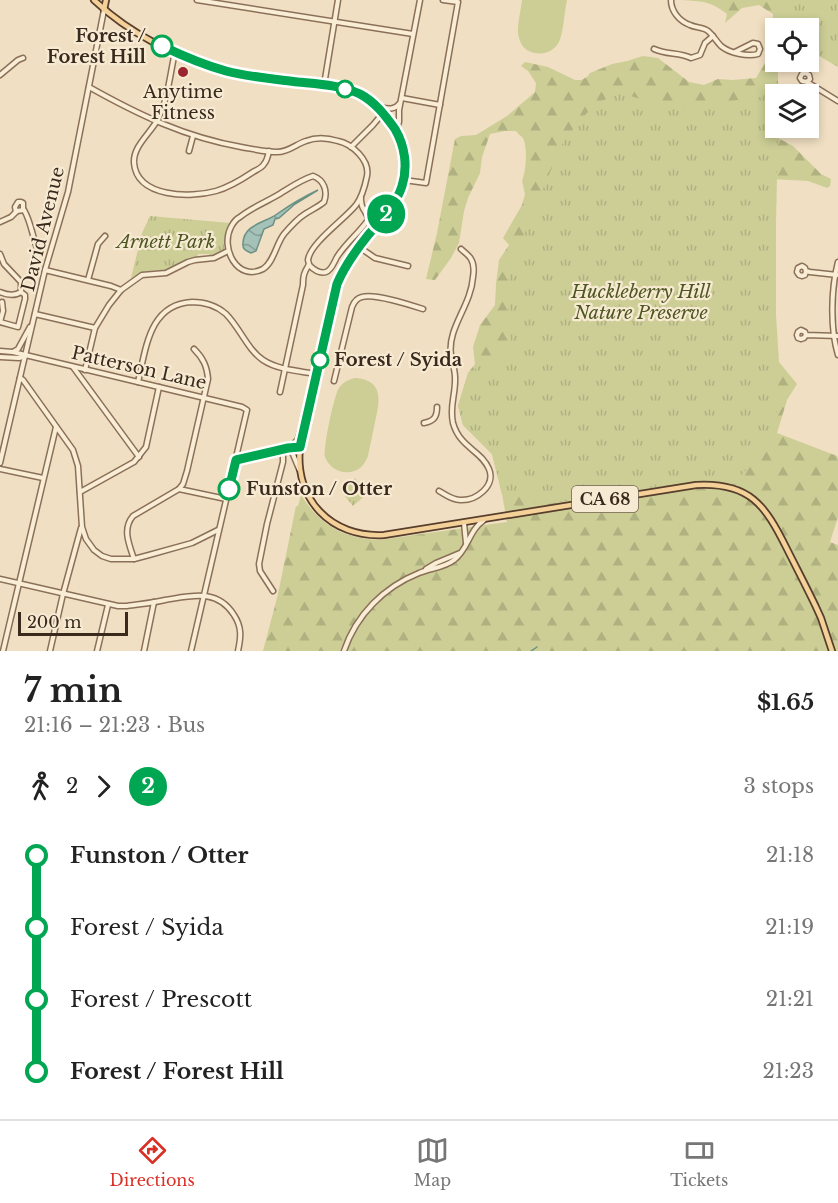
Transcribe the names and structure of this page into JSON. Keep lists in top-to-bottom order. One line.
{"streets":{"main road":["David Avenue","CA 68"],"street":["Patterson Lane"]},"crossings":[["David Avenue","Patterson Lane"],["David Avenue","CA 68"]],"parks":["Arnett Park","Huckleberry Hill Nature Preserve"],"places":["Forest / Forest Hill","Anytime Fitness","Forest / Syida","Funston / Otter"],"lines":["bus line 2"],"scale_bar":"200 m","page":{"on_map":"2","scale":"200 m","heading":["7 min","21:16 – 21:23 · Bus","$1.65"],"legs":["2","2","3 stops"],"list":[{"name":"Funston / Otter","value":"21:18"},{"name":"Forest / Syida","value":"21:19"},{"name":"Forest / Prescott","value":"21:21"},{"name":"Forest / Forest Hill","value":"21:23"}],"tabs":["Directions","Map","Tickets"]}}
